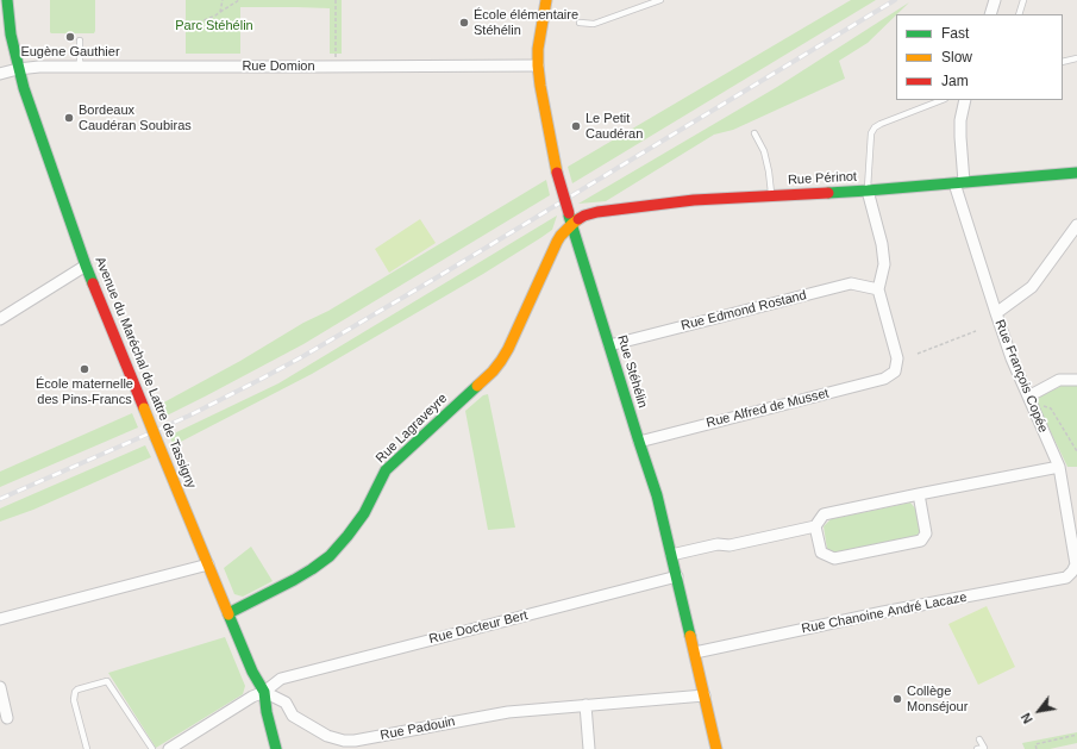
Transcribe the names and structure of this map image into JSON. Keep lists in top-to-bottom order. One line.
{"streets":{"street":["Rue Domion","Rue Périnot","Rue Edmond Rostand","Rue Stéhélin","Avenue du Maréchal de Lattre de Tassigny","Rue François Copée","Rue Alfred de Musset","Rue Lagraveyre","Rue Chanoine André Lacaze","Rue Docteur Bert","Rue Padouin"]},"crossings":[["Rue Domion","Rue Stéhélin"],["Rue Domion","Avenue du Maréchal de Lattre de Tassigny"],["Rue Périnot","Rue Stéhélin"],["Rue Périnot","Rue François Copée"],["Rue Périnot","Rue Lagraveyre"],["Rue Edmond Rostand","Rue Stéhélin"],["Rue Edmond Rostand","Rue Alfred de Musset"],["Rue Stéhélin","Rue Alfred de Musset"],["Rue Stéhélin","Rue Lagraveyre"],["Rue Stéhélin","Rue Chanoine André Lacaze"],["Rue Stéhélin","Rue Docteur Bert"],["Rue Stéhélin","Rue Padouin"],["Avenue du Maréchal de Lattre de Tassigny","Rue Lagraveyre"],["Avenue du Maréchal de Lattre de Tassigny","Rue Docteur Bert"],["Avenue du Maréchal de Lattre de Tassigny","Rue Padouin"],["Rue François Copée","Rue Chanoine André Lacaze"],["Rue Docteur Bert","Rue Padouin"]],"parks":["Parc Stéhélin"],"places":["École élémentaire Stéhélin","Eugène Gauthier","Bordeaux Caudéran Soubiras","Le Petit Caudéran","École maternelle des Pins-Francs","Collège Monséjour"],"legend":["Fast","Slow","Jam"],"north":"bottom left"}
